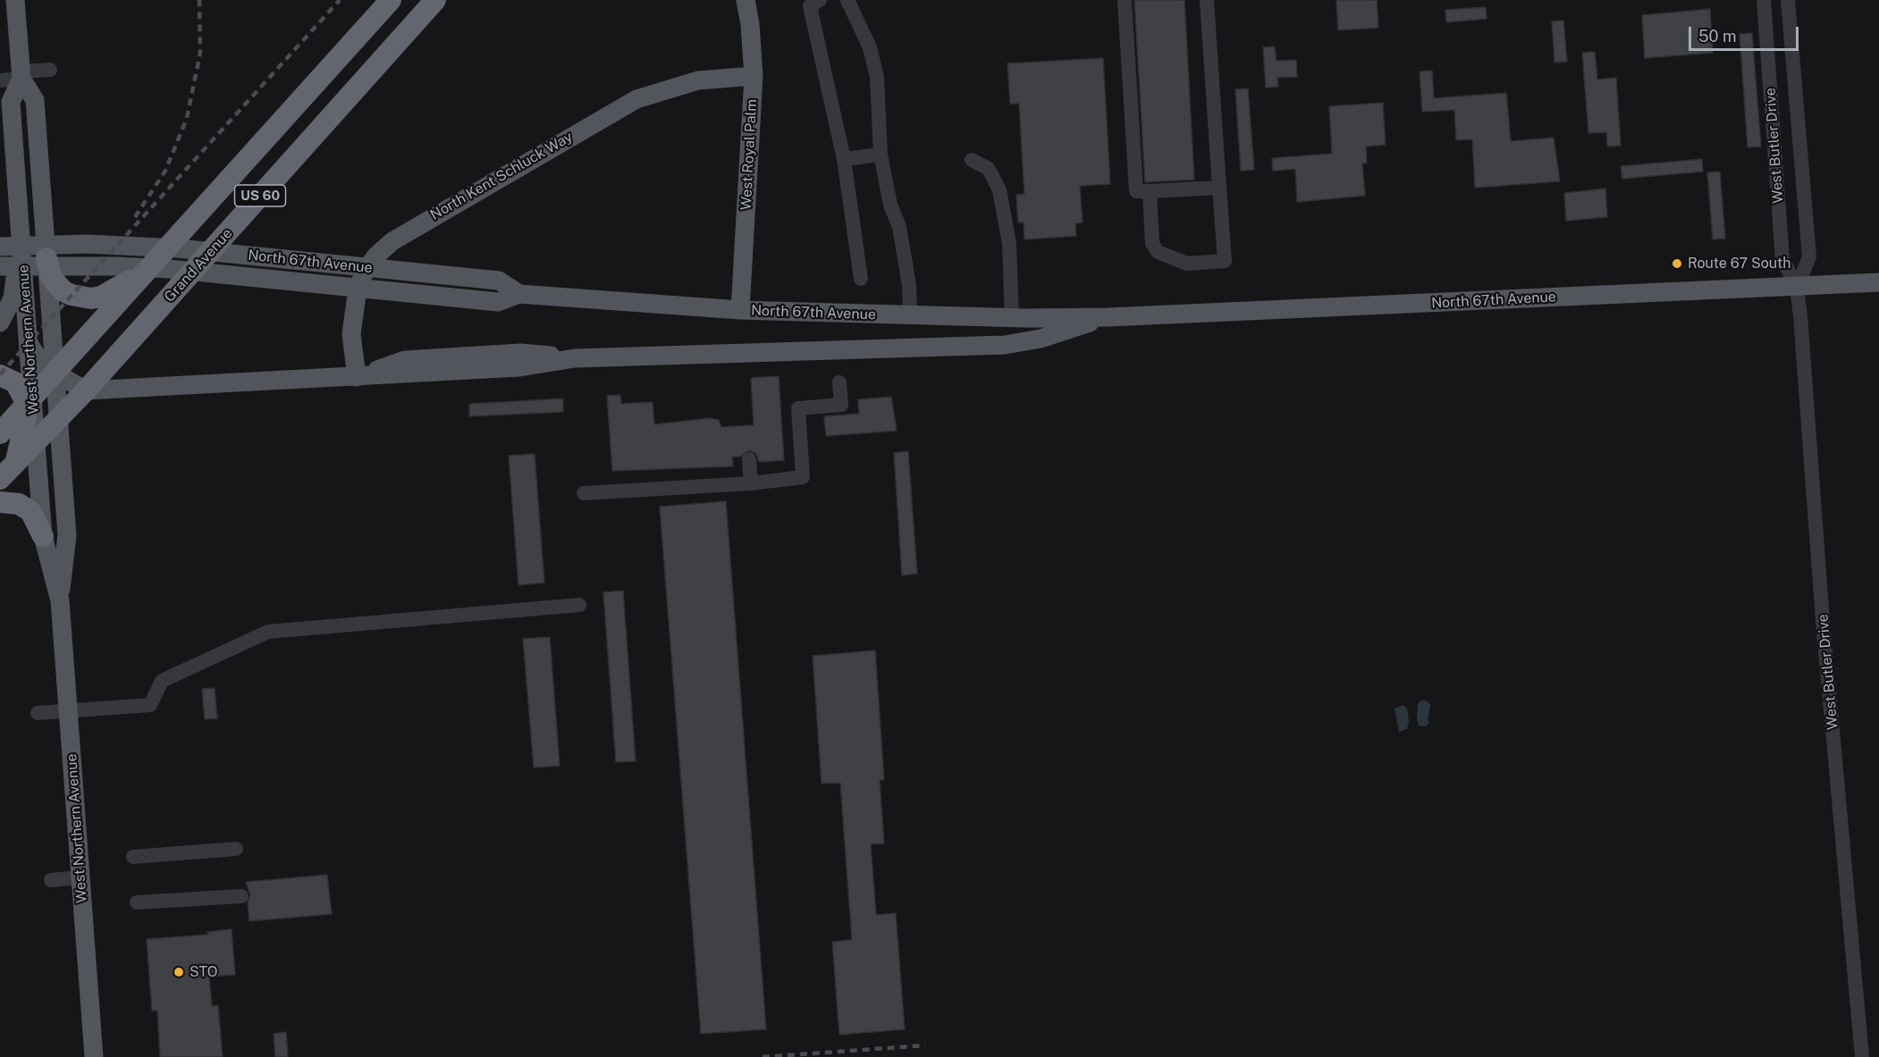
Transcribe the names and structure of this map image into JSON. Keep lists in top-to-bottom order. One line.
{"streets":{"highway":["US 60","Grand Avenue"],"main road":["West Royal Palm","North Kent Schluck Way","North 67th Avenue","West Northern Avenue"],"street":["West Butler Drive"]},"crossings":[["West Butler Drive","North 67th Avenue"],["West Royal Palm","North Kent Schluck Way"],["West Royal Palm","North 67th Avenue"],["North Kent Schluck Way","North 67th Avenue"],["US 60","West Northern Avenue"],["North 67th Avenue","Grand Avenue"],["Grand Avenue","West Northern Avenue"]],"places":["Route 67 South","STO"],"scale_bar":"50 m"}
